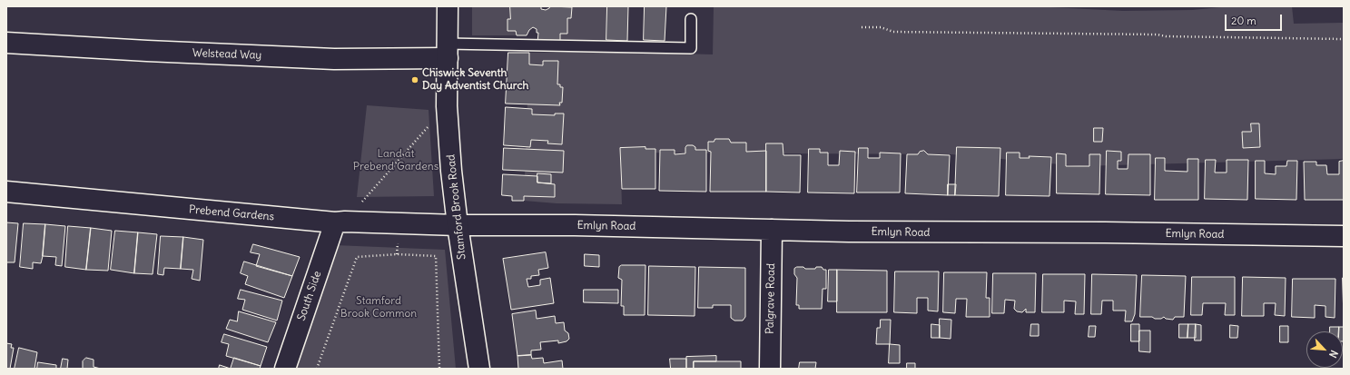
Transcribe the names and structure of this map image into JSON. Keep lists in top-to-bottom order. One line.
{"streets":{"street":["Welstead Way","Stamford Brook Road","Prebend Gardens","Emlyn Road","South Side","Palgrave Road"]},"crossings":[["Welstead Way","Stamford Brook Road"],["Stamford Brook Road","Prebend Gardens"],["Stamford Brook Road","Emlyn Road"],["Prebend Gardens","Emlyn Road"],["Prebend Gardens","South Side"],["Emlyn Road","Palgrave Road"]],"parks":["Land at Prebend Gardens","Stamford Brook Common"],"places":["Chiswick Seventh Day Adventist Church"],"scale_bar":"20 m","north":"bottom right"}
